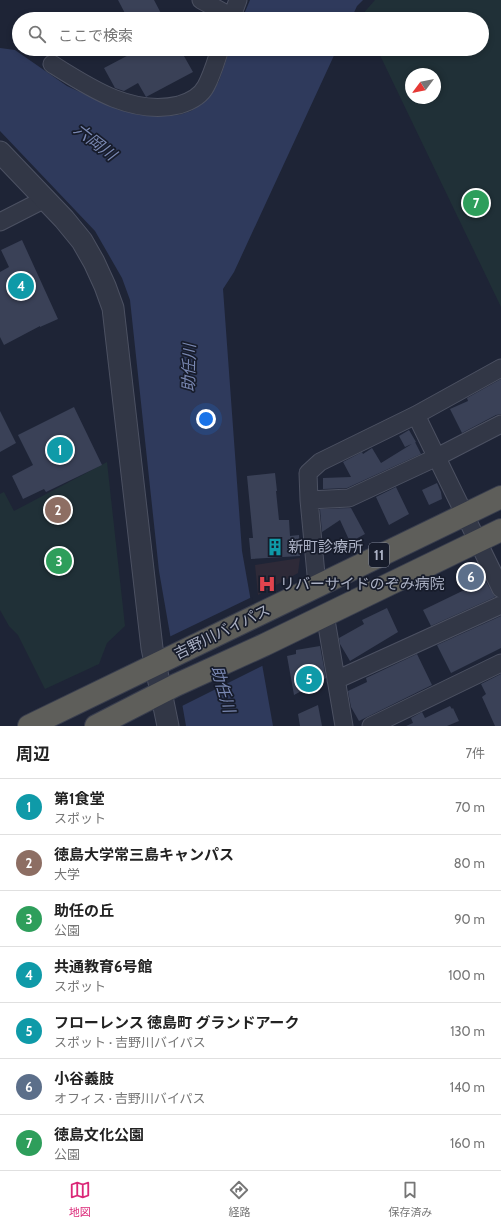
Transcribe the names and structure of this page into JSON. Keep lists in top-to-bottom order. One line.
{"streets":{"highway":["11","吉野川バイパス"]},"water":["六岡川","助任川"],"places":{"building":["新町診療所"],"hospital":["リバーサイドのぞみ病院"]},"north":"bottom left","page":{"search":"ここで検索","pins":["7","4","1","2","3","6","5"],"heading":["周辺","7件"],"list":[{"mark":"1","name":"第1食堂","note":"スポット","value":"70 m"},{"mark":"2","name":"徳島大学常三島キャンパス","note":"大学","value":"80 m"},{"mark":"3","name":"助任の丘","note":"公園","value":"90 m"},{"mark":"4","name":"共通教育6号館","note":"スポット","value":"100 m"},{"mark":"5","name":"フローレンス 徳島町 グランドアーク","note":"スポット · 吉野川バイパス","value":"130 m"},{"mark":"6","name":"小谷義肢","note":"オフィス · 吉野川バイパス","value":"140 m"},{"mark":"7","name":"徳島文化公園","note":"公園","value":"160 m"}],"nav":["地図","経路","保存済み"]}}
